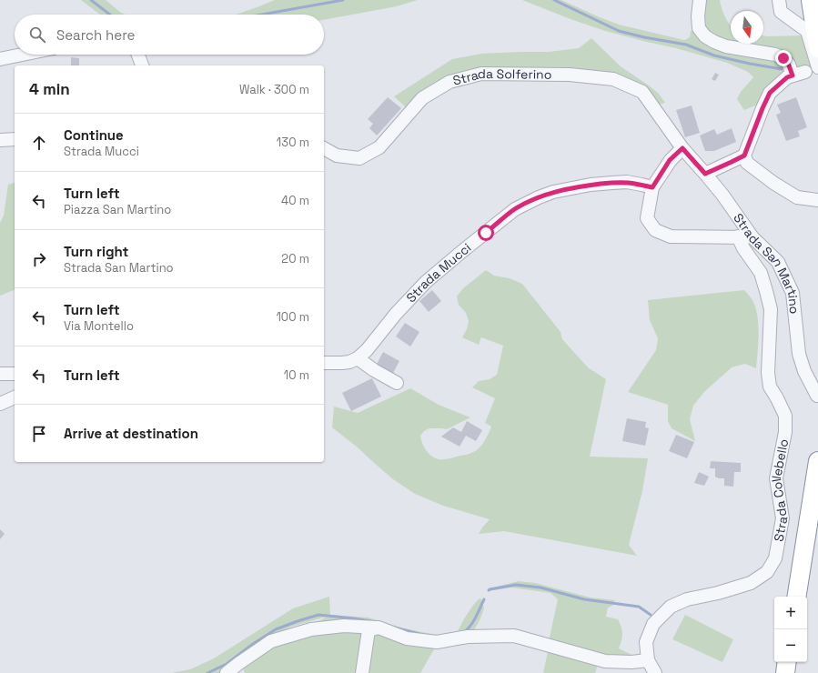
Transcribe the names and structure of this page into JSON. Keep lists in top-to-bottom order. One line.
{"streets":{"street":["Strada Solferino","Strada San Martino","Strada Mucci","Strada Collebello"]},"crossings":[["Strada Solferino","Strada San Martino"]],"north":"bottom","page":{"search":"Search here","heading":["4 min","Walk · 300 m"],"list":[["Continue","Strada Mucci","130 m"],["Turn left","Piazza San Martino","40 m"],["Turn right","Strada San Martino","20 m"],["Turn left","Via Montello","100 m"],["Turn left","10 m"],"Arrive at destination"],"map_buttons":["+","−"]}}
